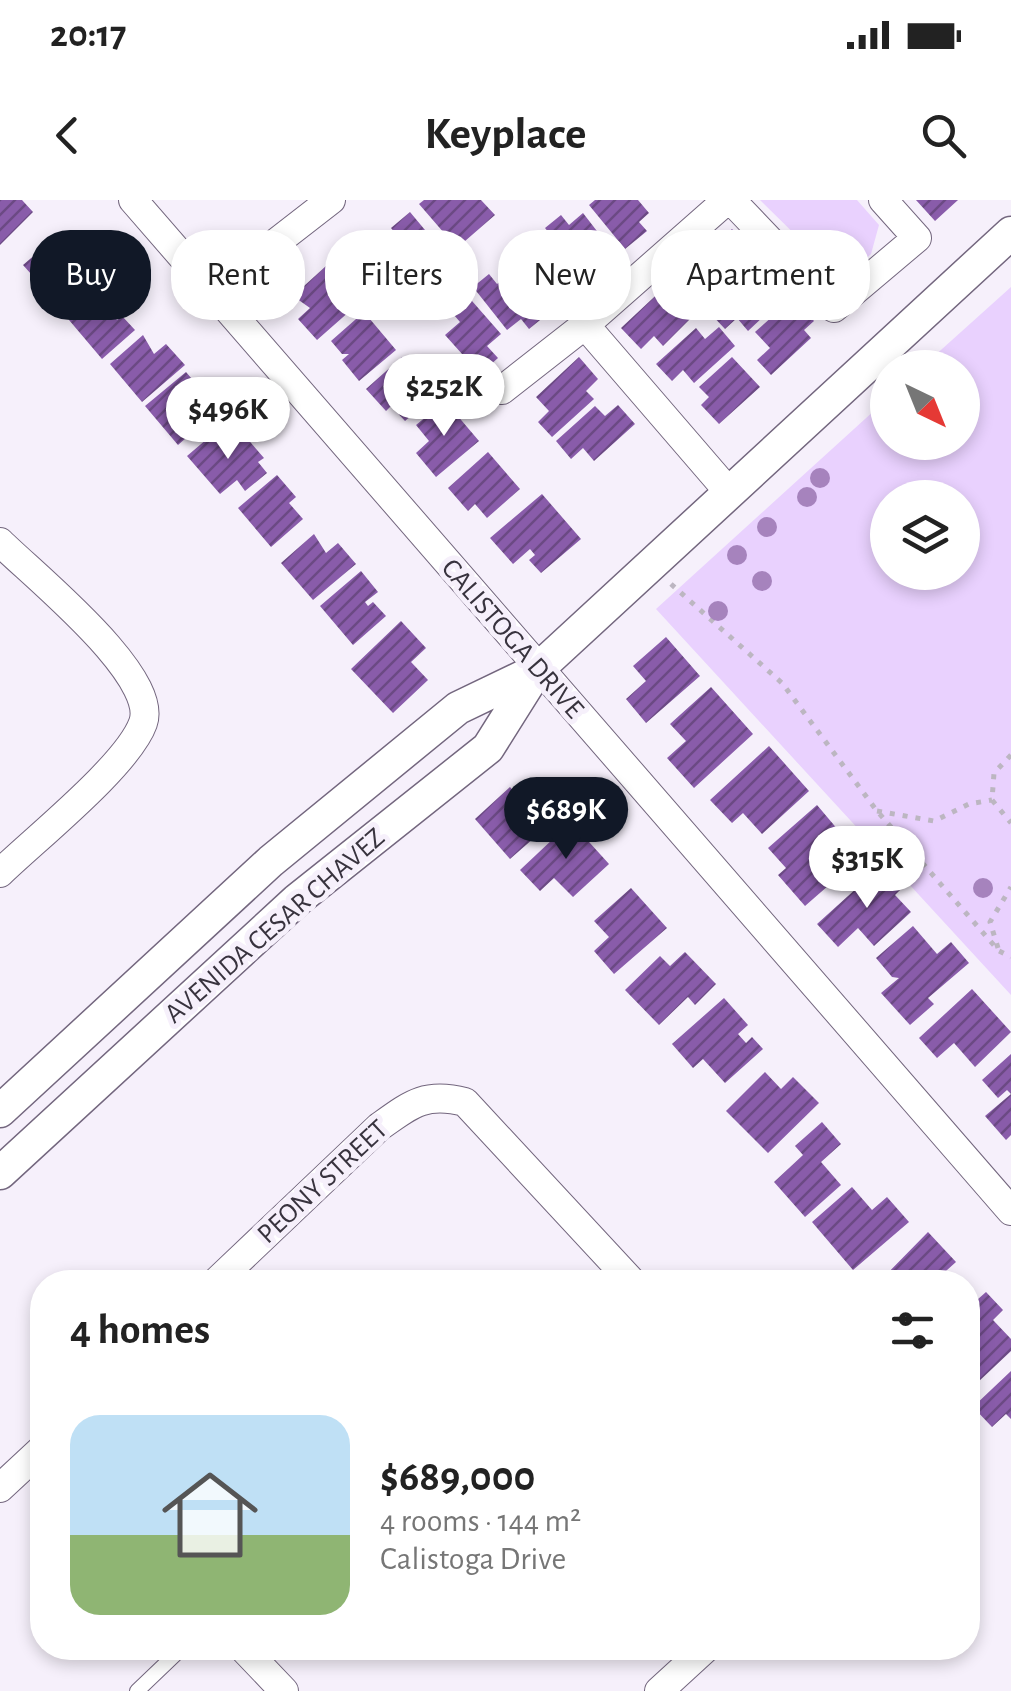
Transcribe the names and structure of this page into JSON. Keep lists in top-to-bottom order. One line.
{"streets":{"street":["CALISTOGA DRIVE","AVENIDA CESAR CHAVEZ","PEONY STREET"]},"crossings":[["CALISTOGA DRIVE","AVENIDA CESAR CHAVEZ"]],"north":"bottom right","page":{"status":"20:17","header":"Keyplace","chip":["Buy","Rent","Filters","New","Apartment"],"price":["$252K","$496K","$689K","$315K"],"heading":"4 homes","list":[{"name":"$689,000","note":"4 rooms · 144 m² · Calistoga Drive"}]}}
